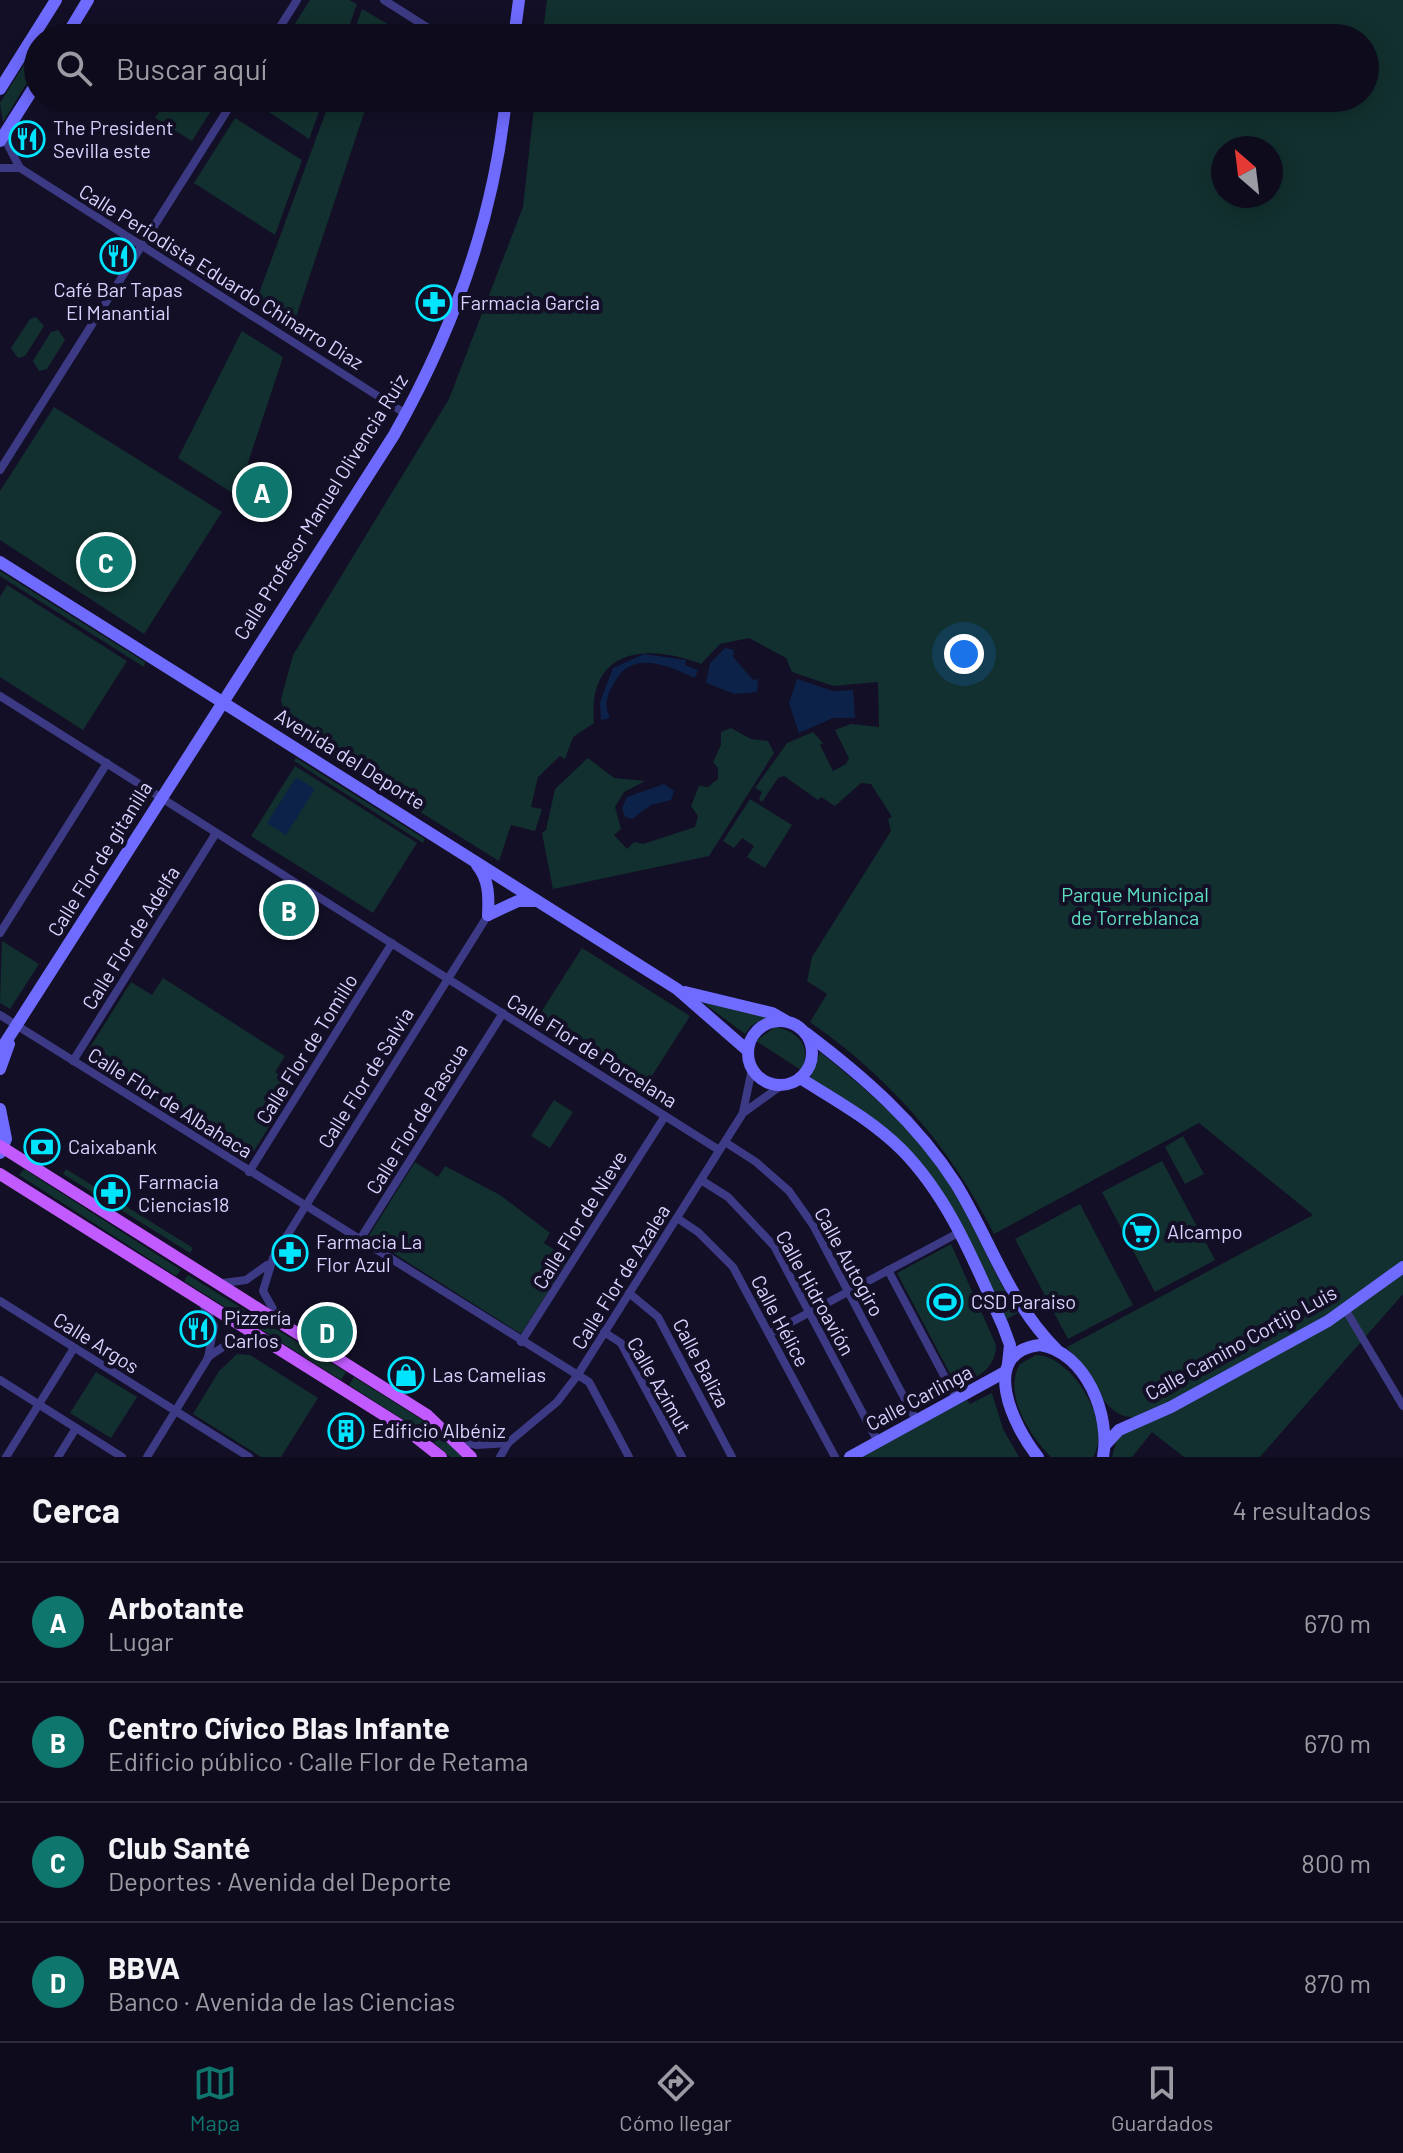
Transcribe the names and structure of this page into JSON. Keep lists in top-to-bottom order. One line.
{"streets":{"street":["Calle Periodista Eduardo Chinarro Diaz","Calle Profesor Manuel Olivencia Ruiz","Avenida del Deporte","Calle Flor de gitanilla","Calle Flor de Adelfa","Calle Flor de Tomillo","Calle Flor de Porcelana","Calle Flor de Salvia","Calle Flor de Albahaca","Calle Flor de Pascua","Calle Flor de Nieve","Calle Autogiro","Calle Flor de Azalea","Calle Hidroavión","Calle Hélice","Calle Argos","Calle Camino Cortijo Luis","Calle Baliza","Calle Azimut","Calle Carlinga"]},"crossings":[["Calle Periodista Eduardo Chinarro Diaz","Calle Profesor Manuel Olivencia Ruiz"],["Calle Profesor Manuel Olivencia Ruiz","Avenida del Deporte"],["Calle Profesor Manuel Olivencia Ruiz","Calle Flor de gitanilla"],["Avenida del Deporte","Calle Flor de gitanilla"],["Calle Flor de gitanilla","Calle Flor de Porcelana"],["Calle Flor de gitanilla","Calle Flor de Albahaca"],["Calle Flor de Adelfa","Calle Flor de Porcelana"],["Calle Flor de Adelfa","Calle Flor de Albahaca"],["Calle Flor de Tomillo","Calle Flor de Porcelana"],["Calle Flor de Tomillo","Calle Flor de Albahaca"],["Calle Flor de Porcelana","Calle Flor de Salvia"],["Calle Flor de Porcelana","Calle Flor de Pascua"],["Calle Flor de Porcelana","Calle Flor de Nieve"],["Calle Flor de Porcelana","Calle Autogiro"],["Calle Flor de Porcelana","Calle Flor de Azalea"],["Calle Flor de Salvia","Calle Flor de Albahaca"],["Calle Flor de Albahaca","Calle Flor de Pascua"],["Calle Flor de Albahaca","Calle Flor de Nieve"],["Calle Flor de Albahaca","Calle Flor de Azalea"],["Calle Autogiro","Calle Flor de Azalea"],["Calle Autogiro","Calle Carlinga"],["Calle Flor de Azalea","Calle Hidroavión"],["Calle Flor de Azalea","Calle Hélice"],["Calle Flor de Azalea","Calle Baliza"],["Calle Flor de Azalea","Calle Azimut"],["Calle Hidroavión","Calle Carlinga"]],"parks":["Parque Municipal de Torreblanca"],"places":{"restaurant":["The President Sevilla este","Café Bar Tapas El Manantial","Pizzería Carlos"],"pharmacy":["Farmacia Garcia","Farmacia Ciencias18","Farmacia La Flor Azul"],"bank":["Caixabank"],"supermarket":["Alcampo"],"sports":["CSD Paraiso"],"shop":["Las Camelias"],"building":["Edificio Albéniz"]},"north":"top left","page":{"search":"Buscar aquí","pins":["A","C","B","D"],"heading":["Cerca","4 resultados"],"list":[{"mark":"A","name":"Arbotante","note":"Lugar","value":"670 m"},{"mark":"B","name":"Centro Cívico Blas Infante","note":"Edificio público · Calle Flor de Retama","value":"670 m"},{"mark":"C","name":"Club Santé","note":"Deportes · Avenida del Deporte","value":"800 m"},{"mark":"D","name":"BBVA","note":"Banco · Avenida de las Ciencias","value":"870 m"}],"nav":["Mapa","Cómo llegar","Guardados"]}}
